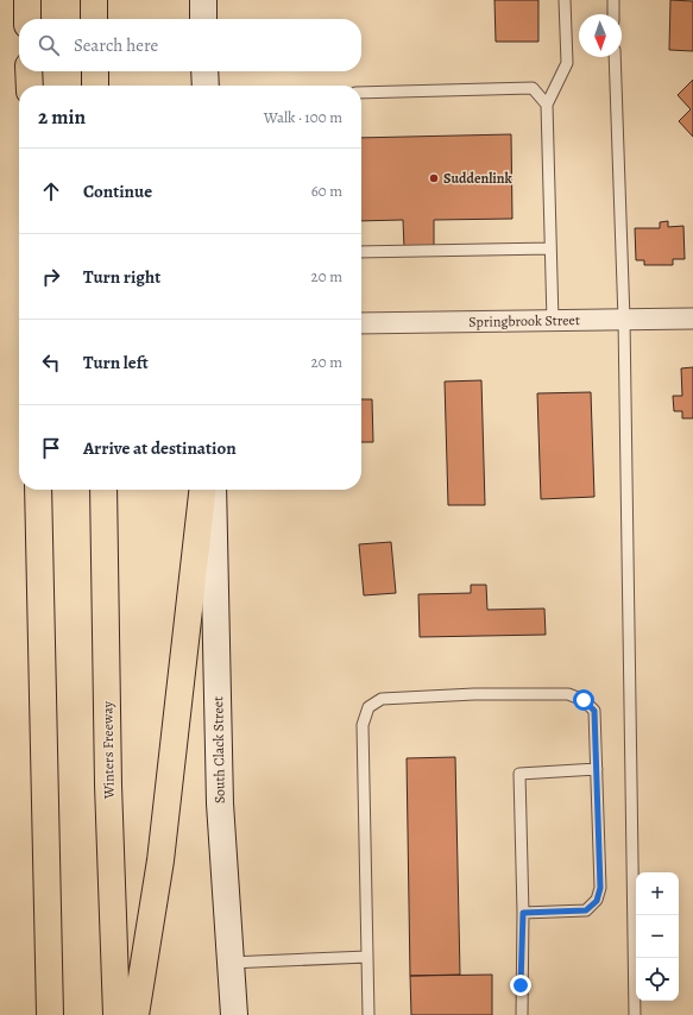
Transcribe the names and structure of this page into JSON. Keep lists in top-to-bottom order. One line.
{"streets":{"highway":["Winters Freeway"],"main road":["South Clack Street"],"street":["Springbrook Street"]},"places":["Suddenlink"],"north":"bottom","page":{"search":"Search here","heading":["2 min","Walk · 100 m"],"list":[["Continue","60 m"],["Turn right","20 m"],["Turn left","20 m"],"Arrive at destination"],"map_buttons":["+","−"]}}
